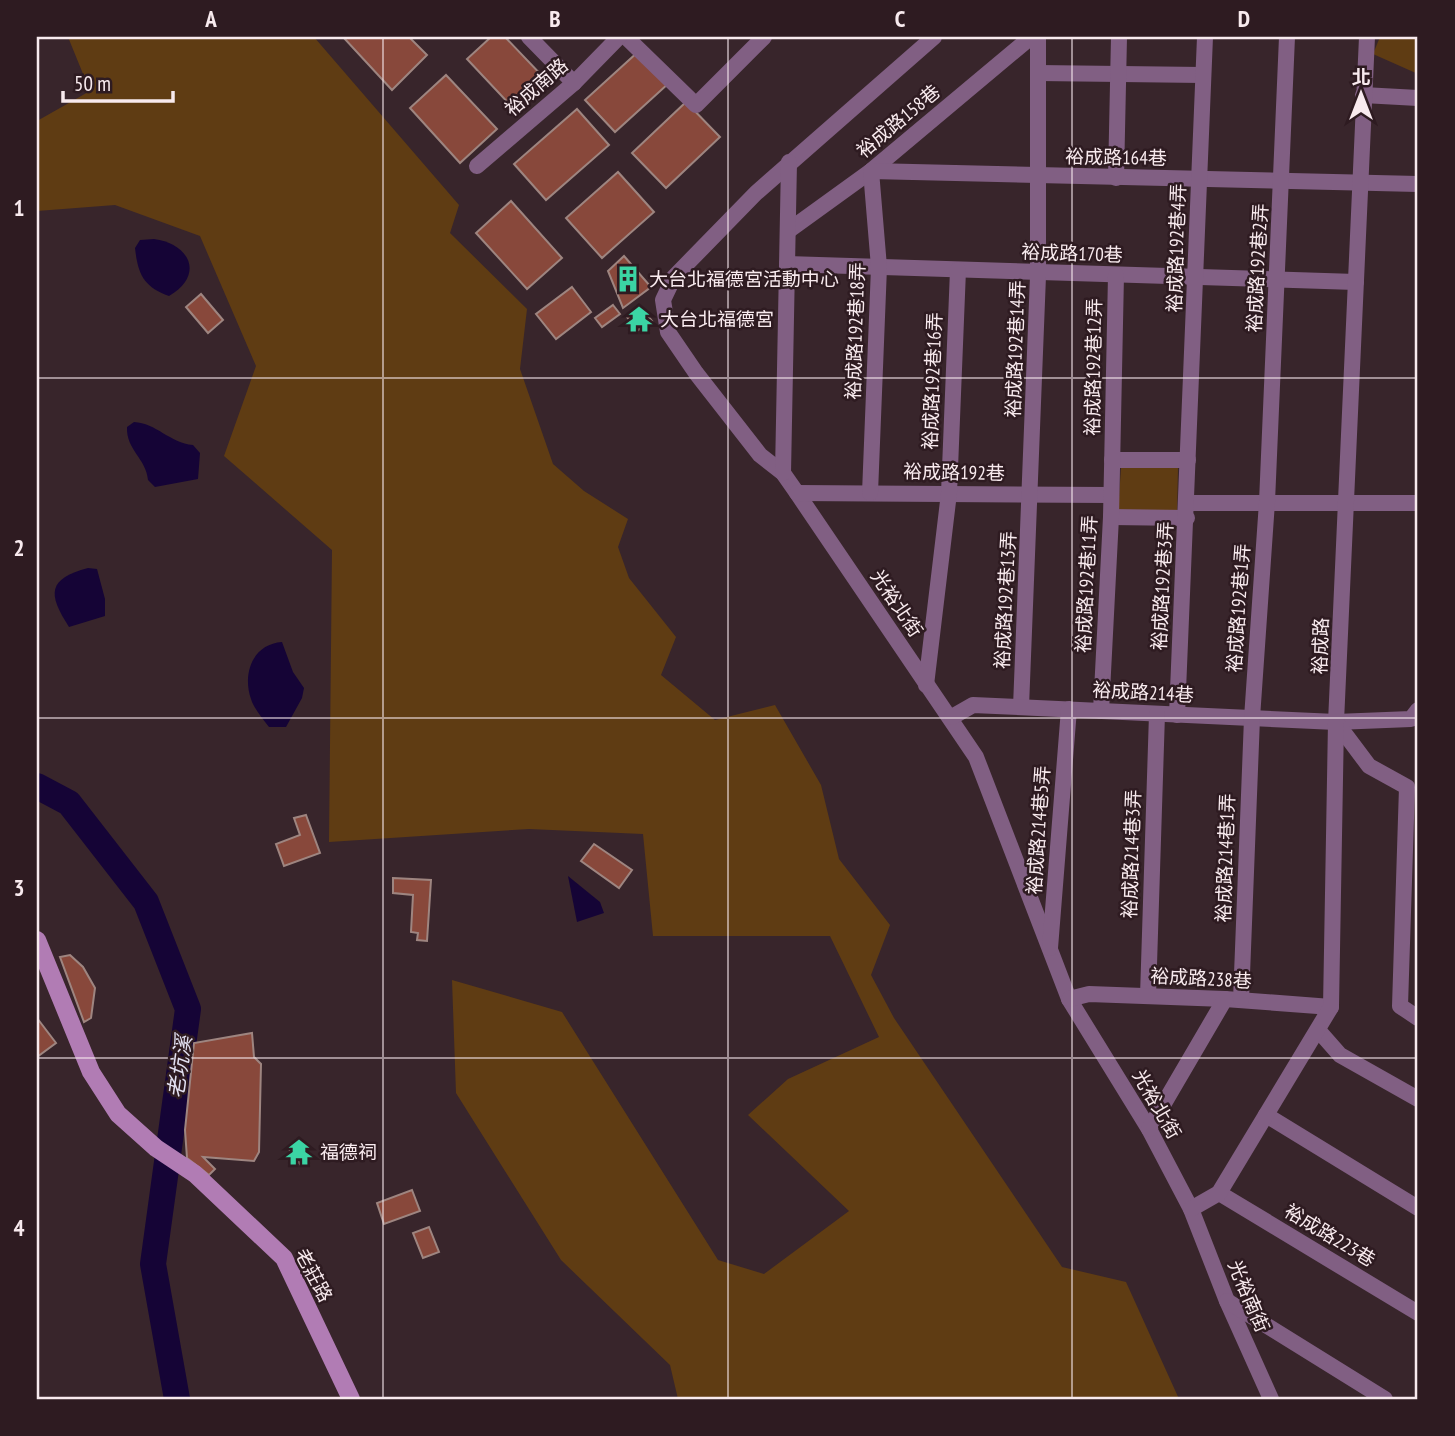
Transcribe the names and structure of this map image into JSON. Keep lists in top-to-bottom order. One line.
{"streets":{"street":["裕成南路","裕成路158巷","裕成路164巷","裕成路192巷4弄","裕成路170巷","裕成路192巷2弄","裕成路192巷18弄","裕成路192巷14弄","裕成路192巷12弄","裕成路192巷16弄","裕成路192巷","裕成路192巷11弄","裕成路192巷3弄","裕成路192巷13弄","光裕北街","裕成路192巷1弄","裕成路","裕成路214巷","裕成路214巷5弄","裕成路214巷3弄","裕成路214巷1弄","裕成路238巷","裕成路223巷","老莊路","光裕南街"]},"crossings":[["裕成路158巷","裕成路164巷"],["裕成路158巷","裕成路192巷18弄"],["裕成路164巷","裕成路192巷4弄"],["裕成路164巷","裕成路192巷2弄"],["裕成路164巷","裕成路192巷18弄"],["裕成路164巷","裕成路192巷14弄"],["裕成路164巷","裕成路"],["裕成路192巷4弄","裕成路170巷"],["裕成路192巷4弄","裕成路192巷3弄"],["裕成路170巷","裕成路192巷2弄"],["裕成路170巷","裕成路192巷18弄"],["裕成路170巷","裕成路192巷14弄"],["裕成路170巷","裕成路192巷12弄"],["裕成路170巷","裕成路192巷16弄"],["裕成路170巷","裕成路"],["裕成路192巷2弄","裕成路192巷1弄"],["裕成路192巷18弄","裕成路192巷"],["裕成路192巷14弄","裕成路192巷"],["裕成路192巷14弄","裕成路192巷13弄"],["裕成路192巷12弄","裕成路192巷11弄"],["裕成路192巷16弄","裕成路192巷"],["裕成路192巷16弄","光裕北街"],["裕成路192巷","裕成路192巷11弄"],["裕成路192巷","裕成路192巷13弄"],["裕成路192巷","光裕北街"],["裕成路192巷11弄","裕成路214巷"],["裕成路192巷3弄","裕成路214巷"],["裕成路192巷13弄","裕成路214巷"],["光裕北街","裕成路"],["光裕北街","裕成路214巷"],["光裕北街","裕成路214巷5弄"],["光裕北街","裕成路238巷"],["光裕北街","光裕南街"],["裕成路192巷1弄","裕成路214巷"],["裕成路192巷1弄","裕成路214巷1弄"],["裕成路","裕成路214巷"],["裕成路","裕成路238巷"],["裕成路","裕成路223巷"],["裕成路","光裕南街"],["裕成路214巷","裕成路214巷5弄"],["裕成路214巷","裕成路214巷3弄"],["裕成路214巷","裕成路214巷1弄"],["裕成路214巷3弄","裕成路238巷"],["裕成路214巷1弄","裕成路238巷"]],"water":["老坑溪"],"places":{"building":["大台北福德宮活動中心"],"temple":["大台北福德宮","福德祠"]},"scale_bar":"50 m","north":"top","grid":{"columns":["A","B","C","D"],"rows":["1","2","3","4"]}}
